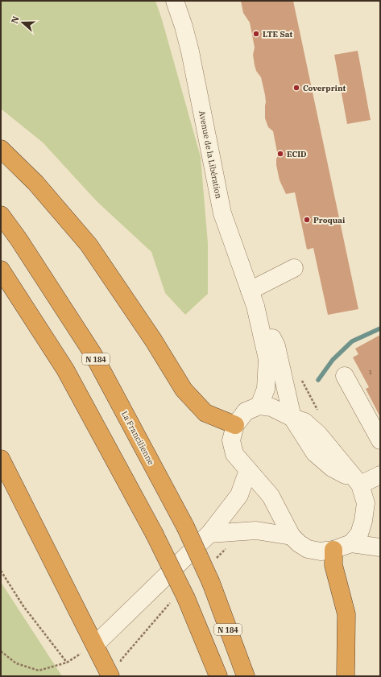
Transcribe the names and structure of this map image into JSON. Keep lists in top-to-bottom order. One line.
{"streets":{"highway":["N 184","La Francilienne"],"street":["Avenue de la Libération"]},"places":["LTE Sat","Coverprint","ECID","Proquai"],"house_numbers":["1"],"north":"left"}
